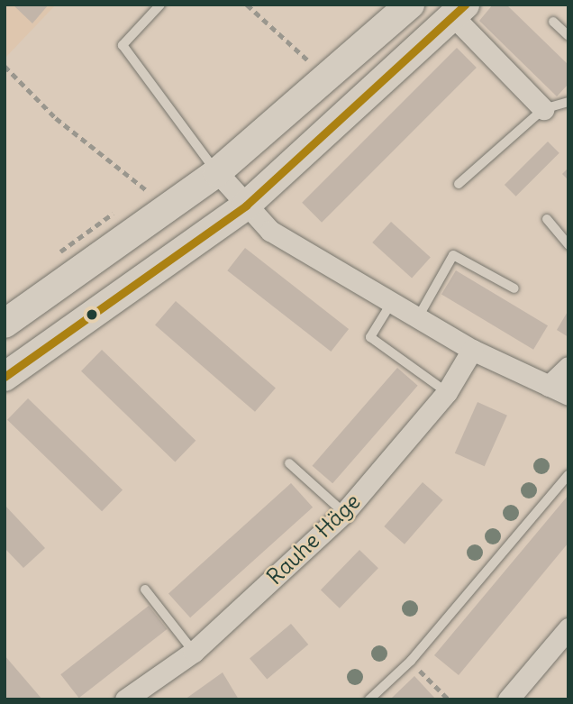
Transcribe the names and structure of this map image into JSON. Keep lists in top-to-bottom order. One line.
{"streets":{"street":["Rauhe Häge"]}}
